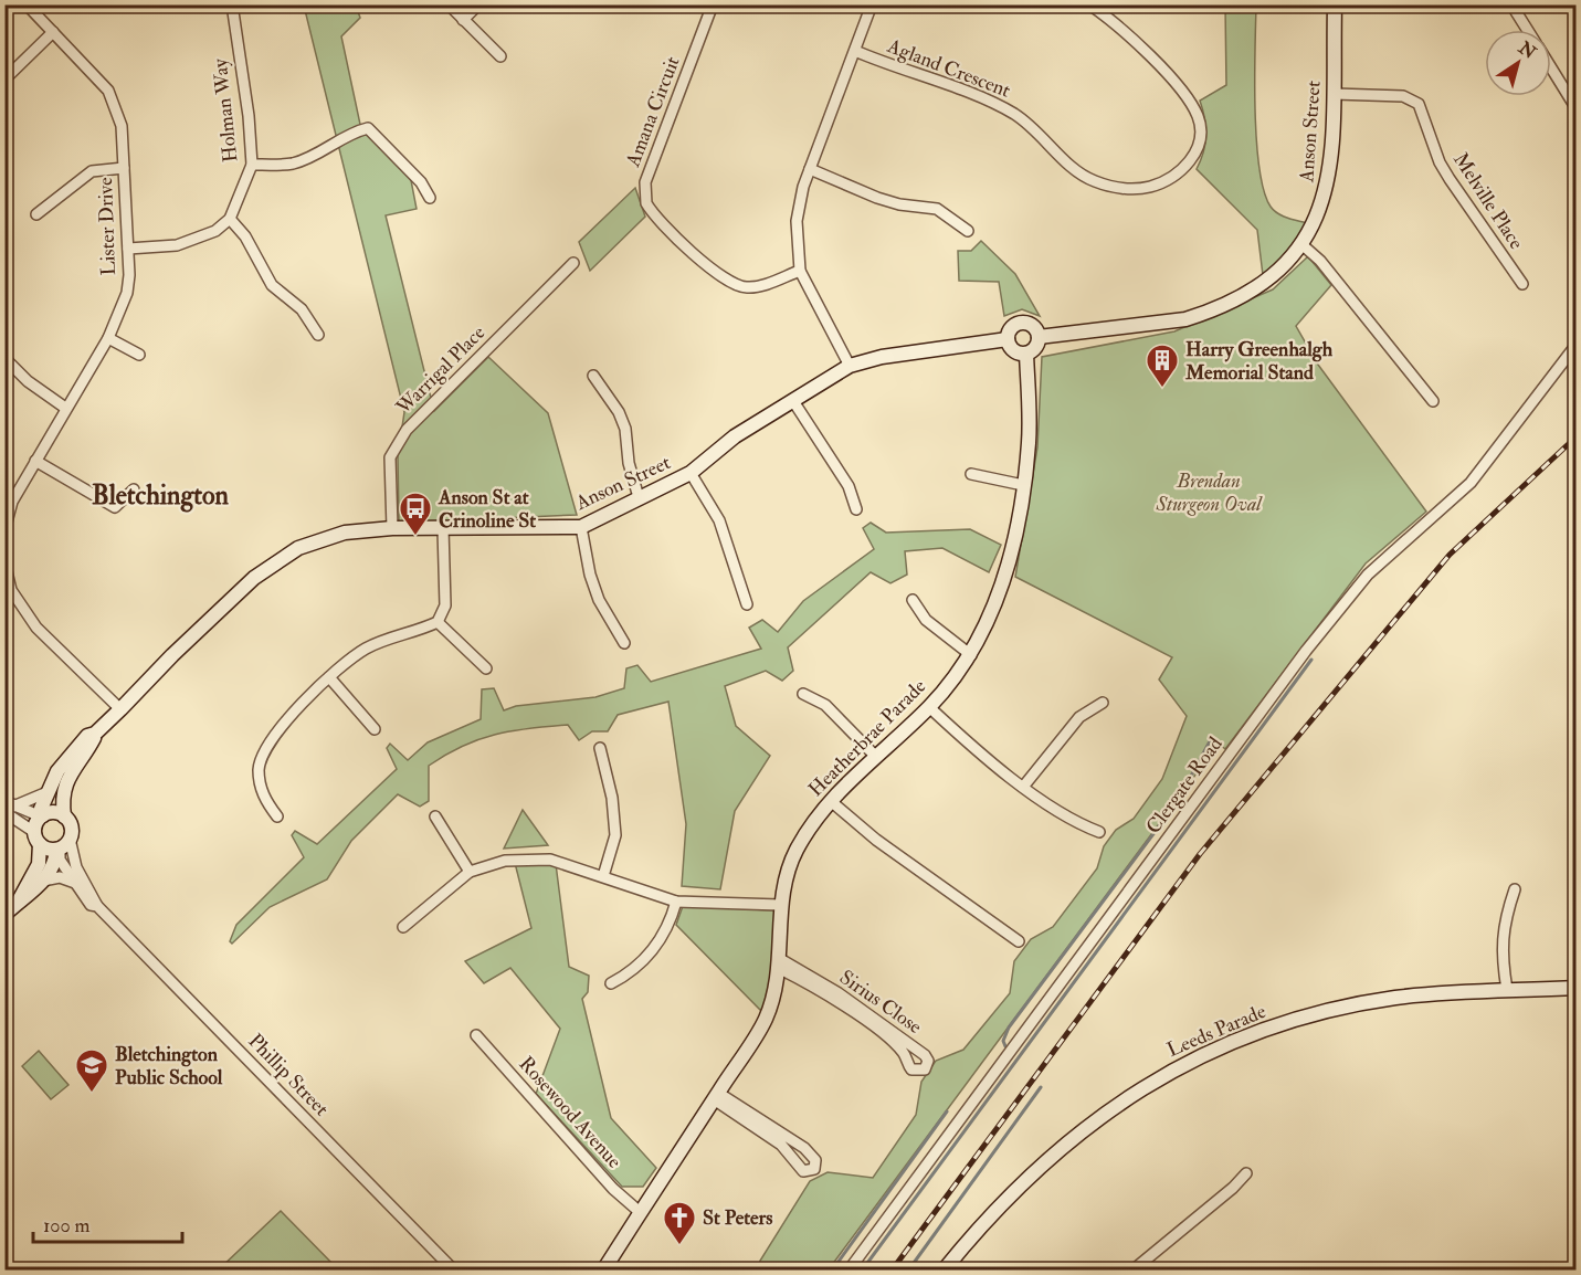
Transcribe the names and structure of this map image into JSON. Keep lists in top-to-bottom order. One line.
{"streets":{"street":["Agland Crescent","Holman Way","Amana Circuit","Anson Street","Melville Place","Lister Drive","Warrigal Place","Heatherbrae Parade","Clergate Road","Sirius Close","Leeds Parade","Phillip Street","Rosewood Avenue"]},"crossings":[["Anson Street","Melville Place"],["Anson Street","Warrigal Place"],["Anson Street","Heatherbrae Parade"],["Anson Street","Phillip Street"],["Heatherbrae Parade","Sirius Close"],["Heatherbrae Parade","Rosewood Avenue"]],"districts":["Bletchington"],"parks":["Brendan Sturgeon Oval"],"places":{"building":["Harry Greenhalgh Memorial Stand"],"bus stop":["Anson St at Crinoline St"],"school or university":["Bletchington Public School"],"church":["St Peters"]},"scale_bar":"100 m","north":"top right"}
